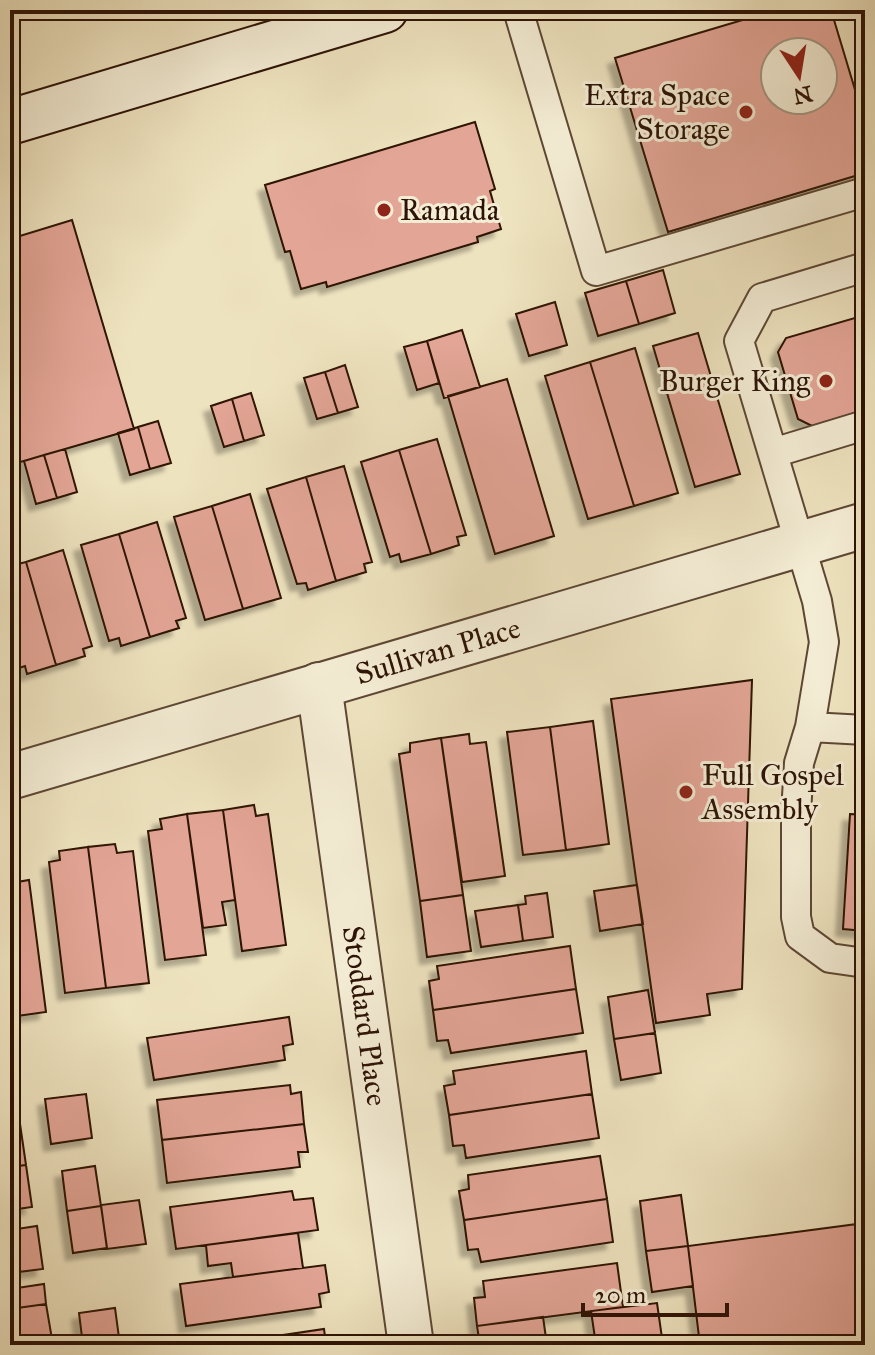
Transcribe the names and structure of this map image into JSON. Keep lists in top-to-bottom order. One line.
{"streets":{"street":["Sullivan Place","Stoddard Place"]},"crossings":[["Sullivan Place","Stoddard Place"]],"places":["Extra Space Storage","Ramada","Burger King","Full Gospel Assembly"],"scale_bar":"20 m","north":"bottom"}
